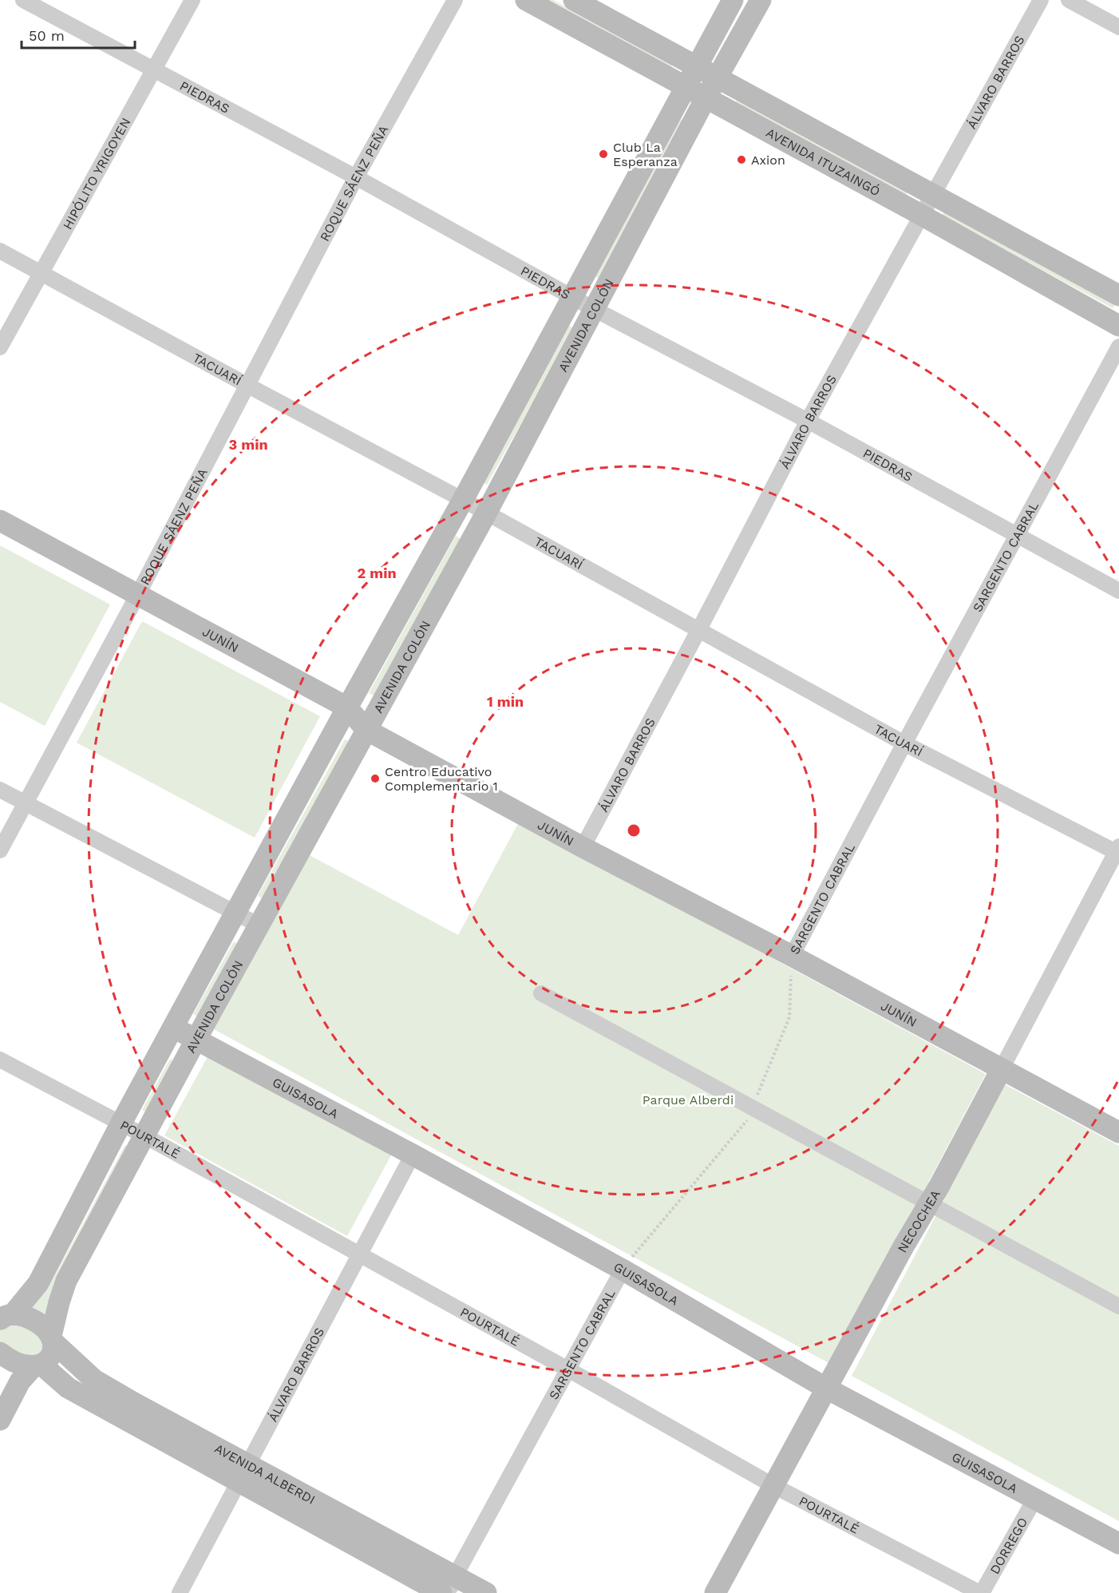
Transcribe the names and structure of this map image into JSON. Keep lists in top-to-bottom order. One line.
{"streets":{"main road":["AVENIDA ITUZAINGÓ","AVENIDA COLÓN","JUNÍN","GUISASOLA","NECOCHEA","AVENIDA ALBERDI"],"street":["ÁLVARO BARROS","PIEDRAS","HIPÓLITO YRIGOYEN","ROQUE SÁENZ PEÑA","TACUARÍ","SARGENTO CABRAL","POURTALÉ","DORREGO"]},"crossings":[["ÁLVARO BARROS","PIEDRAS"],["ÁLVARO BARROS","AVENIDA ITUZAINGÓ"],["ÁLVARO BARROS","TACUARÍ"],["ÁLVARO BARROS","JUNÍN"],["ÁLVARO BARROS","GUISASOLA"],["ÁLVARO BARROS","POURTALÉ"],["ÁLVARO BARROS","AVENIDA ALBERDI"],["PIEDRAS","HIPÓLITO YRIGOYEN"],["PIEDRAS","ROQUE SÁENZ PEÑA"],["PIEDRAS","AVENIDA COLÓN"],["PIEDRAS","SARGENTO CABRAL"],["AVENIDA ITUZAINGÓ","AVENIDA COLÓN"],["HIPÓLITO YRIGOYEN","TACUARÍ"],["ROQUE SÁENZ PEÑA","TACUARÍ"],["ROQUE SÁENZ PEÑA","JUNÍN"],["AVENIDA COLÓN","TACUARÍ"],["AVENIDA COLÓN","JUNÍN"],["AVENIDA COLÓN","GUISASOLA"],["AVENIDA COLÓN","POURTALÉ"],["AVENIDA COLÓN","AVENIDA ALBERDI"],["TACUARÍ","SARGENTO CABRAL"],["TACUARÍ","NECOCHEA"],["SARGENTO CABRAL","JUNÍN"],["SARGENTO CABRAL","GUISASOLA"],["SARGENTO CABRAL","POURTALÉ"],["SARGENTO CABRAL","AVENIDA ALBERDI"],["JUNÍN","NECOCHEA"],["GUISASOLA","NECOCHEA"],["GUISASOLA","DORREGO"],["POURTALÉ","NECOCHEA"],["POURTALÉ","DORREGO"]],"parks":["Parque Alberdi"],"places":["Club La Esperanza","Axion","Centro Educativo Complementario 1"],"scale_bar":"50 m","rings":["3 min","2 min","1 min"]}
